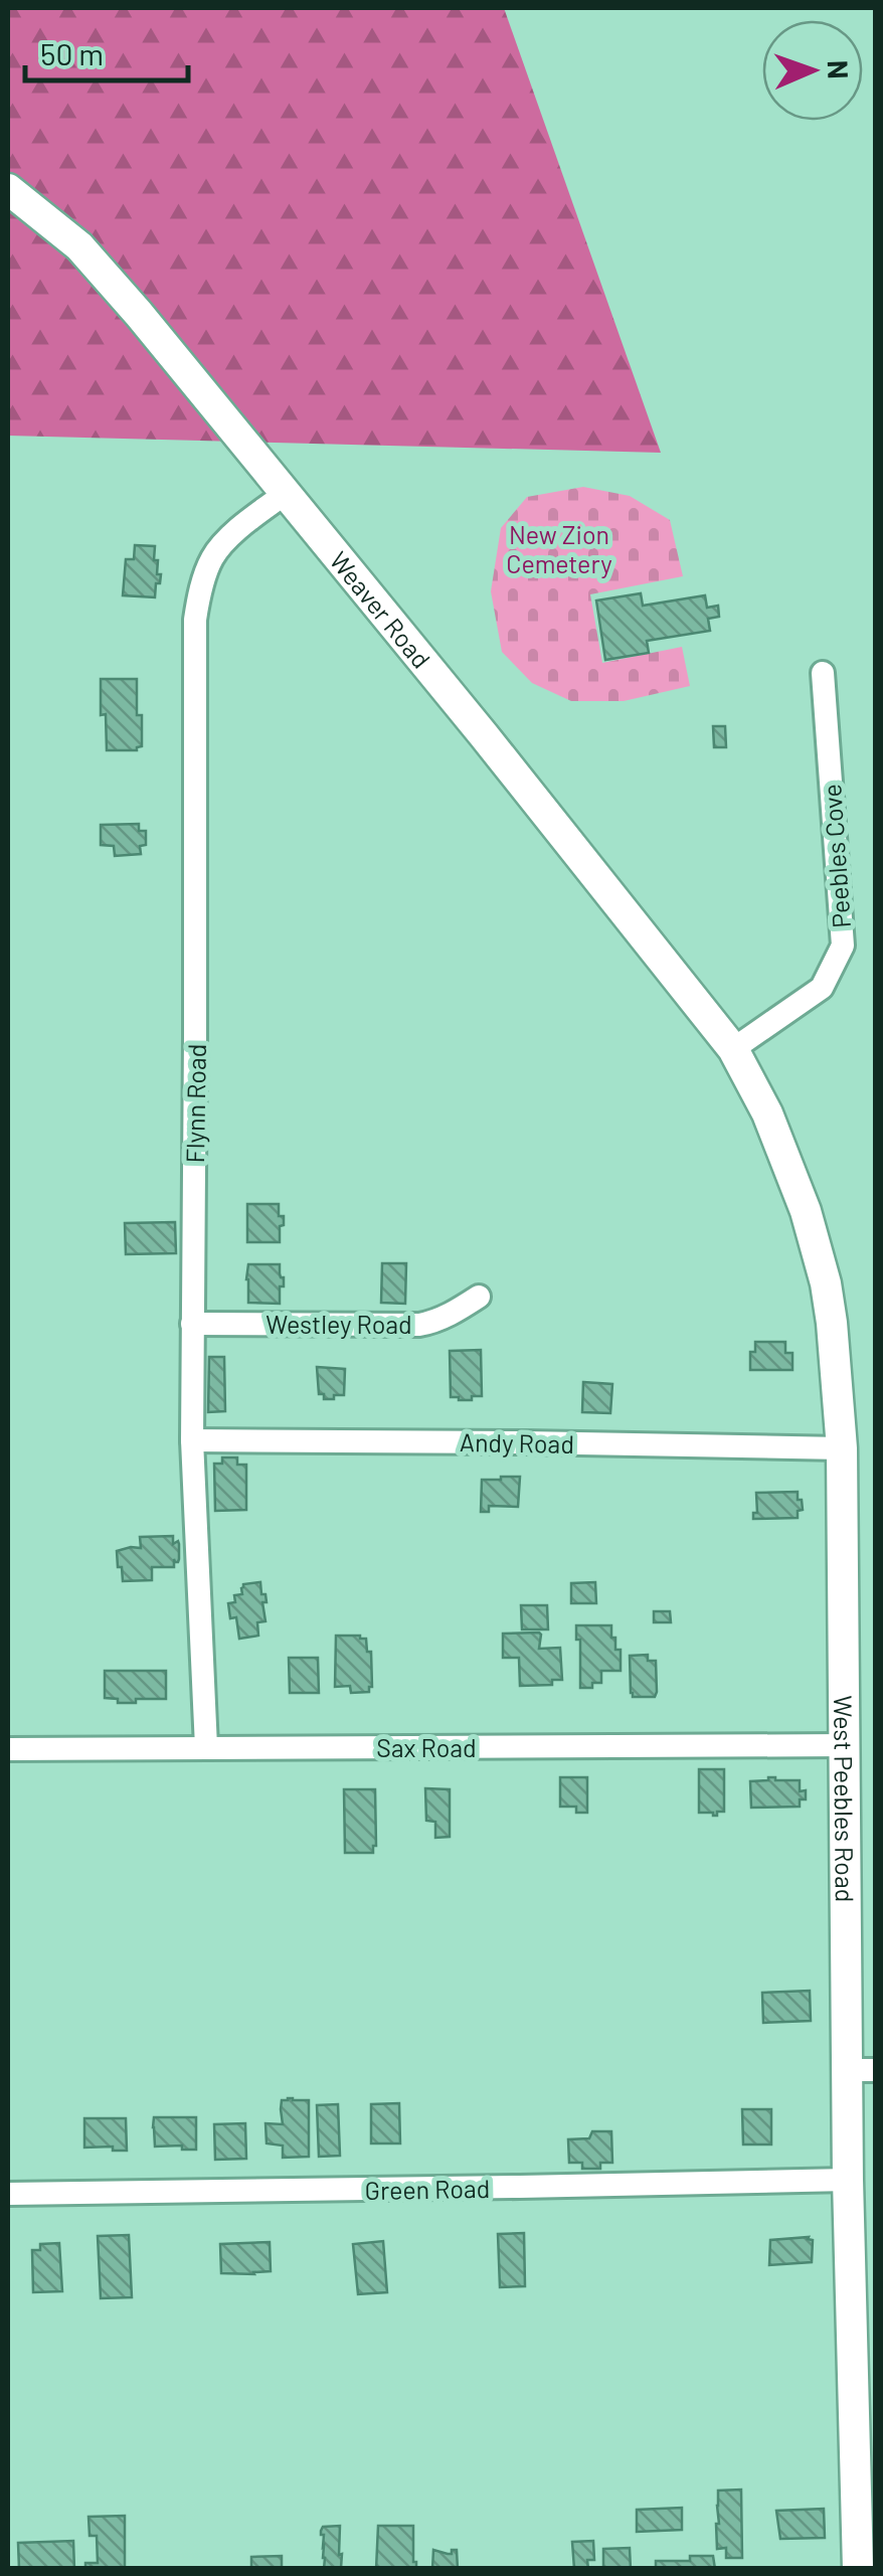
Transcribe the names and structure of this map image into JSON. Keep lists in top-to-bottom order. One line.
{"streets":{"main road":["Weaver Road","West Peebles Road"],"street":["Peebles Cove","Flynn Road","Westley Road","Andy Road","Sax Road","Green Road"]},"crossings":[["Weaver Road","Peebles Cove"],["Weaver Road","Flynn Road"],["Weaver Road","West Peebles Road"],["Peebles Cove","West Peebles Road"],["Flynn Road","Westley Road"],["Flynn Road","Andy Road"],["Flynn Road","Sax Road"],["Andy Road","West Peebles Road"],["Sax Road","West Peebles Road"],["West Peebles Road","Green Road"]],"parks":["New Zion Cemetery"],"scale_bar":"50 m","north":"right"}
